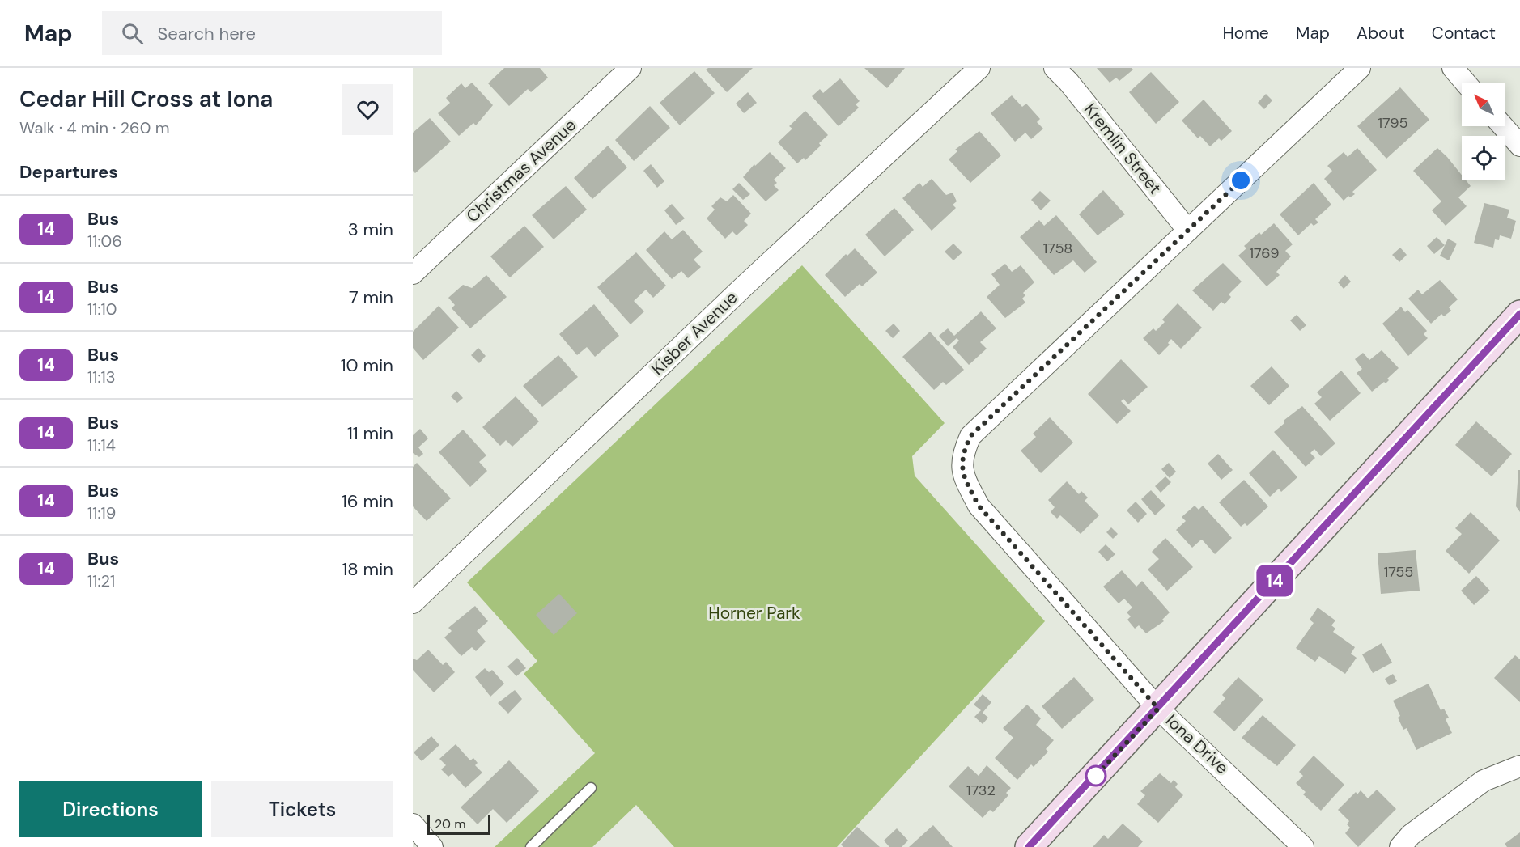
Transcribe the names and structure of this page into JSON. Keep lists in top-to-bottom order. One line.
{"streets":{"street":["Kremlin Street","Christmas Avenue","Kisber Avenue","Iona Drive"]},"crossings":[["Kremlin Street","Iona Drive"]],"parks":["Horner Park"],"lines":["bus line 14"],"house_numbers":["1795","1758","1769","1755","1732"],"scale_bar":"20 m","north":"top left","page":{"header":"Map","search":"Search here","nav":["Home","Map","About","Contact"],"heading":[["Cedar Hill Cross at Iona","Walk · 4 min · 260 m"],"Departures"],"on_map":"14","list":[{"mark":"14","name":"Bus","note":"11:06","value":"3 min"},{"mark":"14","name":"Bus","note":"11:10","value":"7 min"},{"mark":"14","name":"Bus","note":"11:13","value":"10 min"},{"mark":"14","name":"Bus","note":"11:14","value":"11 min"},{"mark":"14","name":"Bus","note":"11:19","value":"16 min"},{"mark":"14","name":"Bus","note":"11:21","value":"18 min"}],"buttons":["Directions","Tickets"],"scale":"20 m"}}
